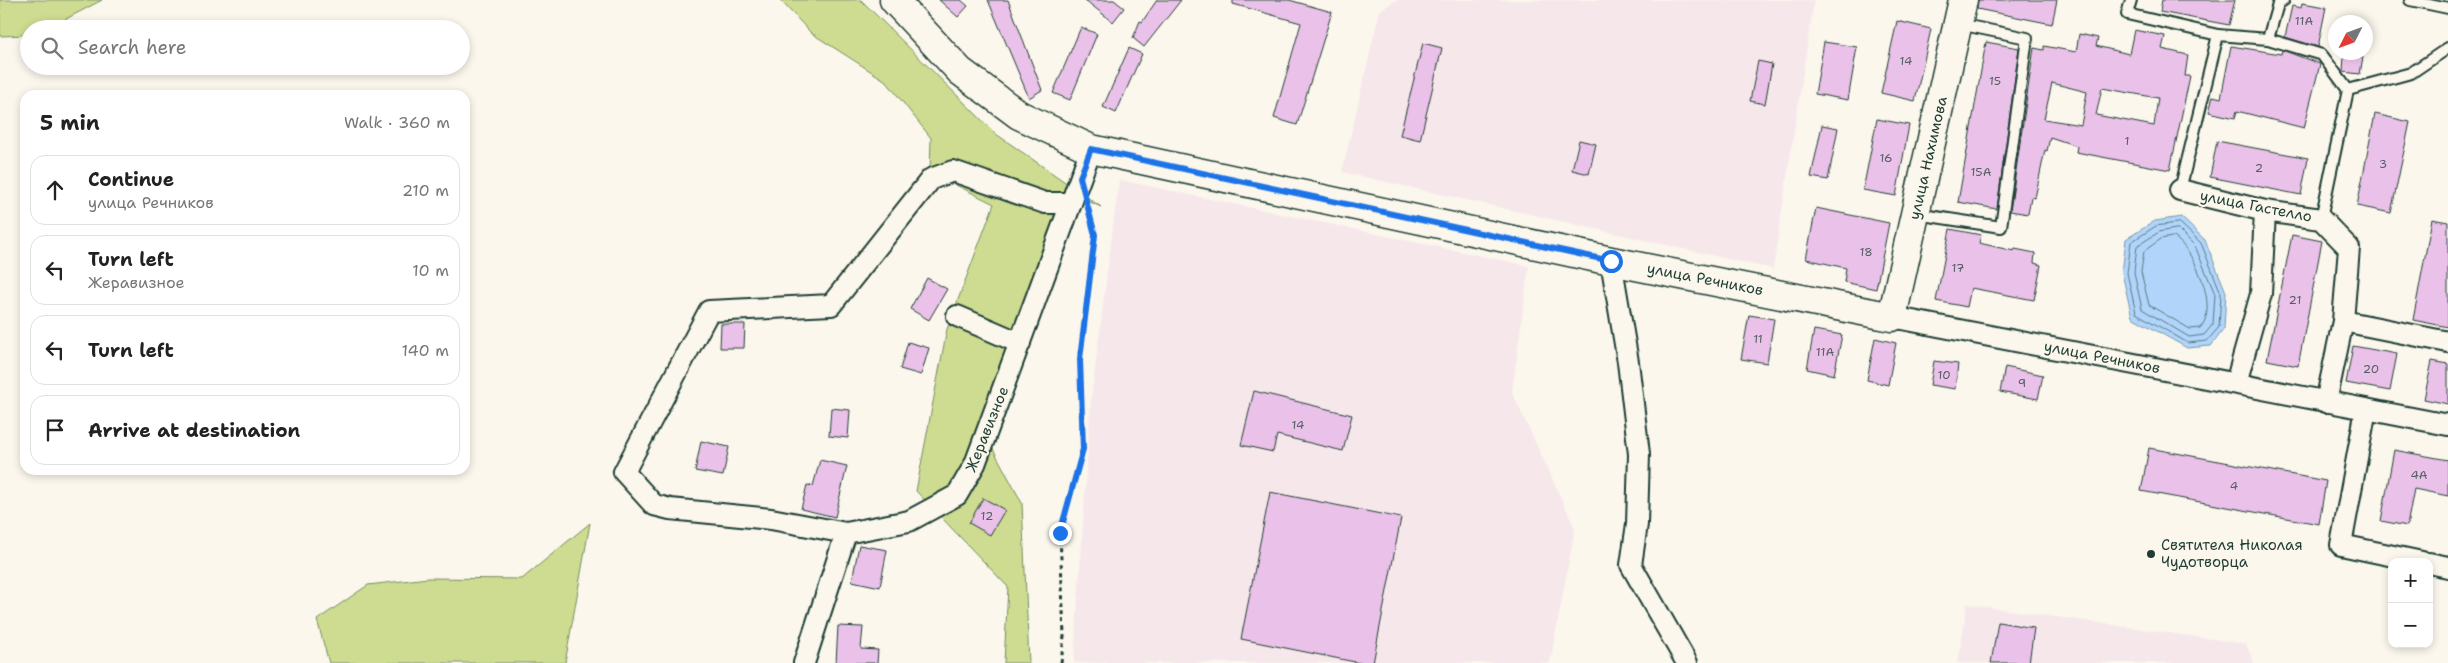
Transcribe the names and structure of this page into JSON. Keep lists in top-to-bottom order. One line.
{"streets":{"street":["улица Нахимова","улица Гастелло","улица Речников","Жеравизное"]},"crossings":[["улица Нахимова","улица Речников"],["улица Гастелло","улица Речников"],["улица Речников","Жеравизное"]],"places":["Святителя Николая Чудотворца"],"house_numbers":["11А","14","15","1","16","3","2","15А","18","17","21","11","11А","20","10","9","14","4А","4","12"],"north":"bottom left","page":{"search":"Search here","heading":["5 min","Walk · 360 m"],"list":[["Continue","улица Речников","210 m"],["Turn left","Жеравизное","10 m"],["Turn left","140 m"],"Arrive at destination"],"map_buttons":["+","−"]}}
